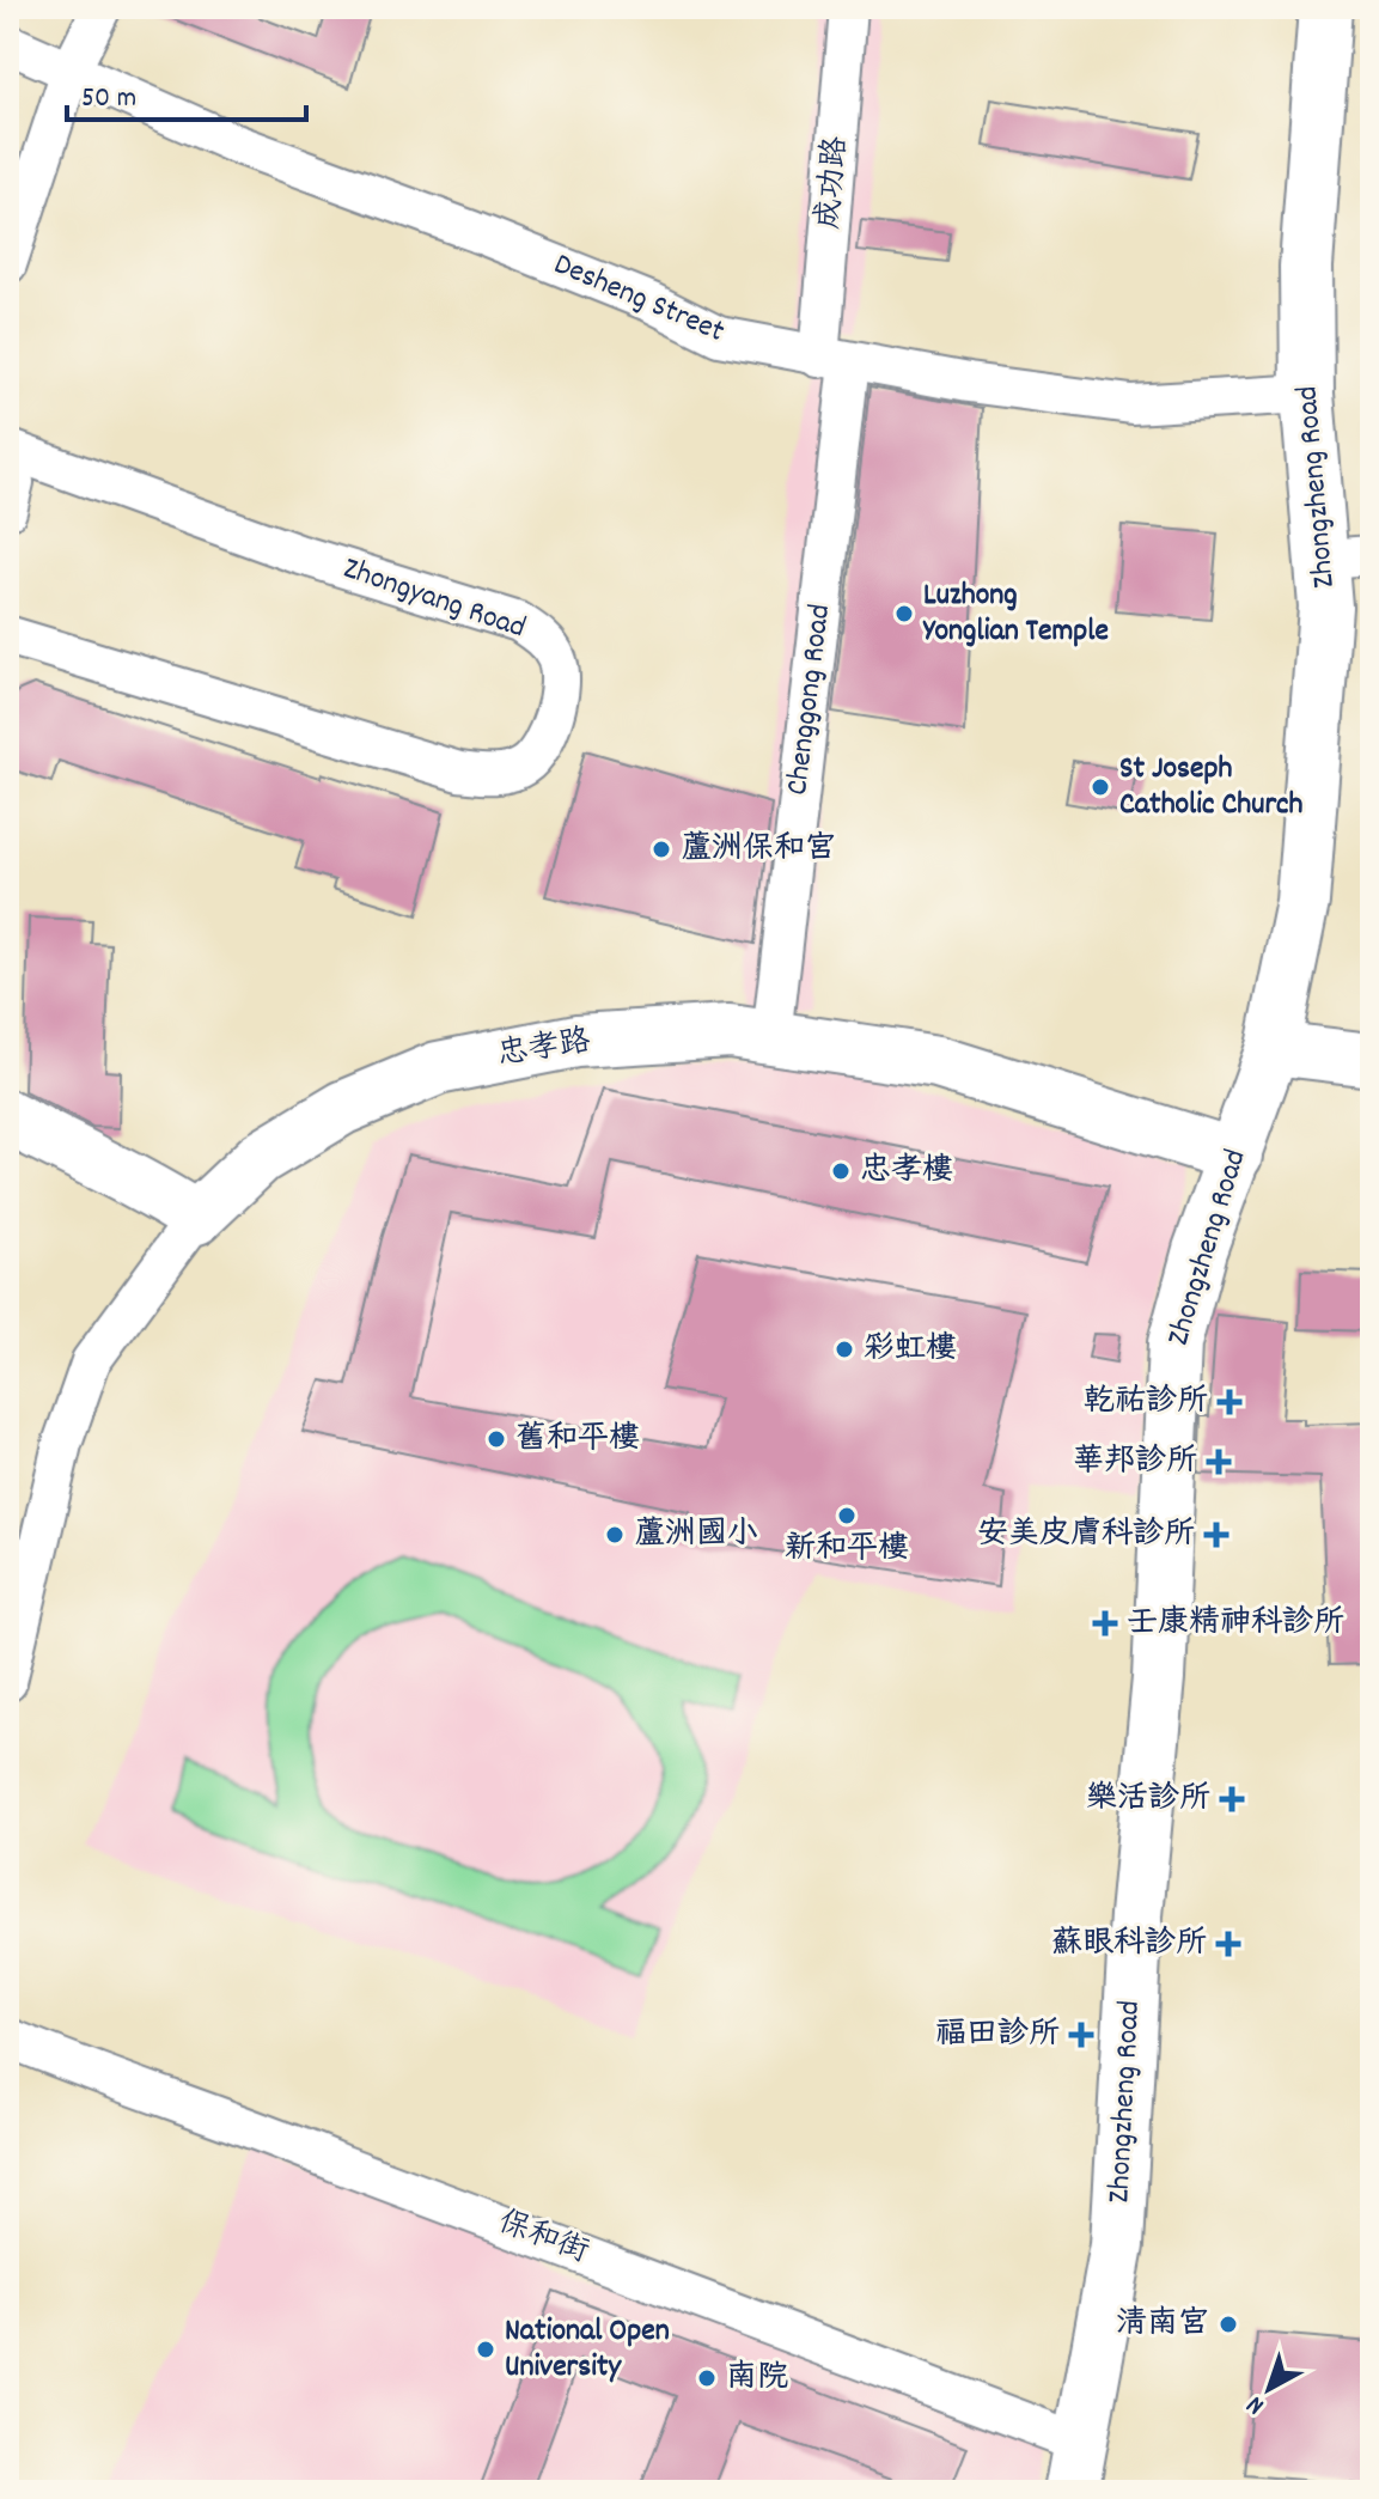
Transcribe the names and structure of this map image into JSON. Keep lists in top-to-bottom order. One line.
{"streets":{"street":["成功路","Desheng Street","Zhongzheng Road","Zhongyang Road","Chenggong Road","忠孝路","保和街"]},"crossings":[["成功路","Desheng Street"],["成功路","Chenggong Road"],["Desheng Street","Zhongzheng Road"],["Desheng Street","Chenggong Road"],["Zhongzheng Road","忠孝路"],["Zhongzheng Road","保和街"],["Chenggong Road","忠孝路"]],"places":{"other":["Luzhong Yonglian Temple","St Joseph Catholic Church","蘆洲保和宮","忠孝樓","彩虹樓","舊和平樓","新和平樓","蘆洲國小","清南宮","National Open University","南院"],"health":["乾祐診所","華邦診所","安美皮膚科診所","壬康精神科診所","樂活診所","蘇眼科診所","福田診所"]},"scale_bar":"50 m","north":"bottom left"}
